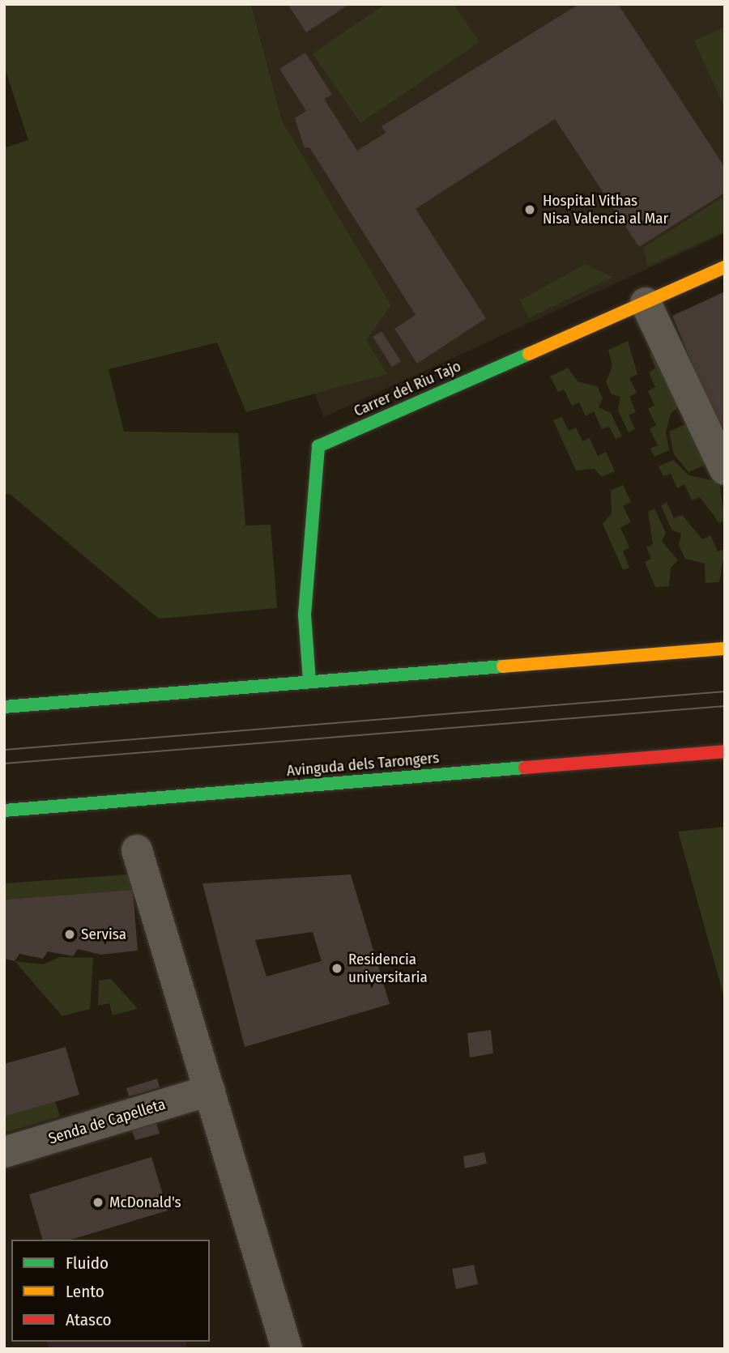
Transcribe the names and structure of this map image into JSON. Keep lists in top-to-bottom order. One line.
{"streets":{"main road":["Carrer del Riu Tajo","Avinguda dels Tarongers"],"street":["Senda de Capelleta"]},"places":["Hospital Vithas Nisa Valencia al Mar","Servisa","Residencia universitaria","McDonald's"],"legend":["Fluido","Lento","Atasco"]}
